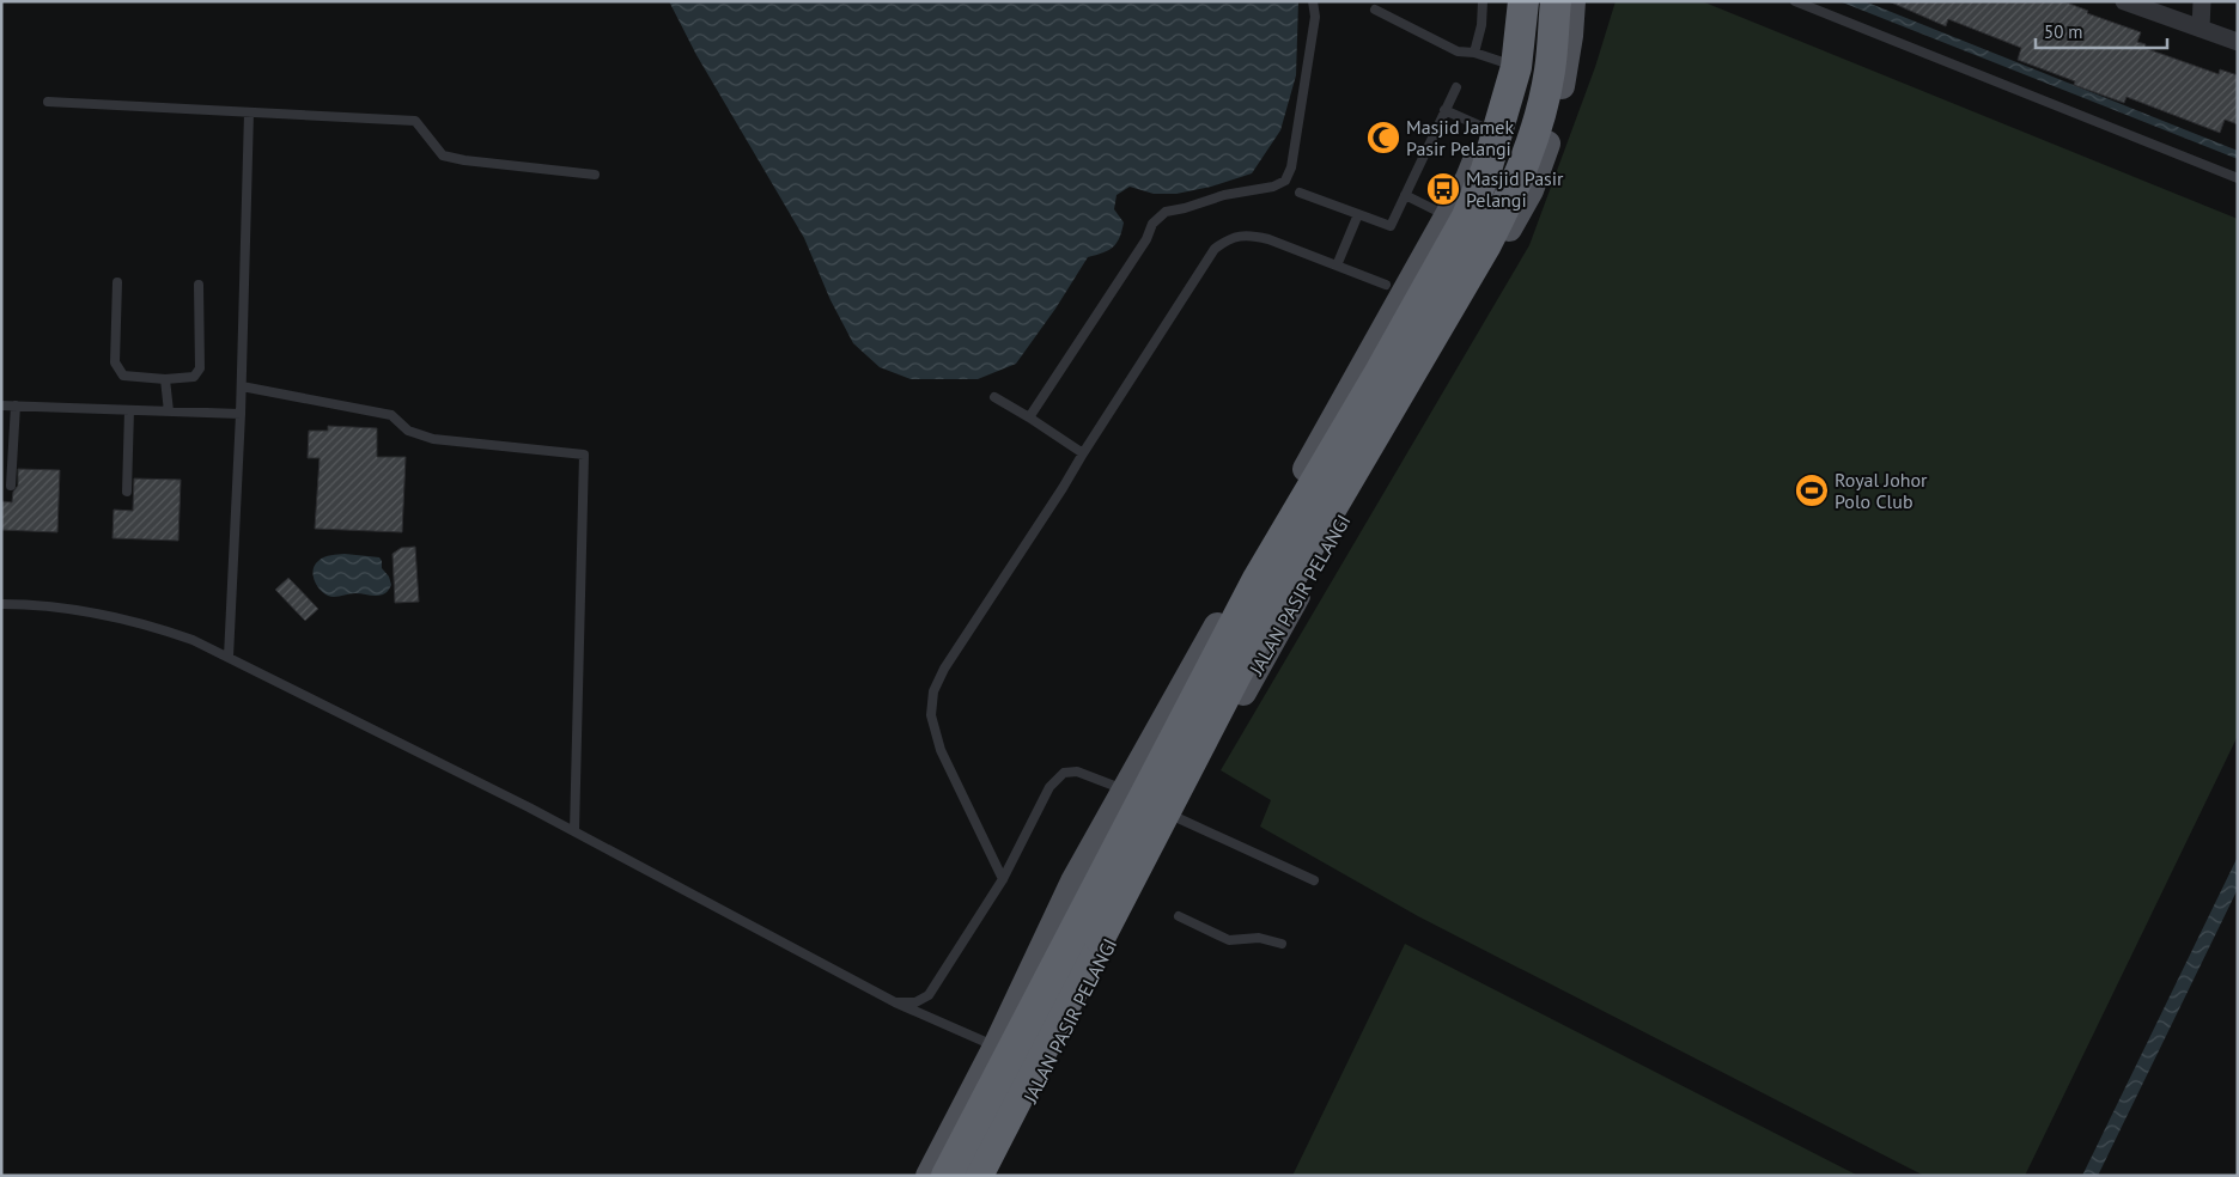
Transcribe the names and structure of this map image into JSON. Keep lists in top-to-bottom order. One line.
{"streets":{"main road":["JALAN PASIR PELANGI"]},"places":{"mosque":["Masjid Jamek Pasir Pelangi"],"bus stop":["Masjid Pasir Pelangi"],"sports":["Royal Johor Polo Club"]},"scale_bar":"50 m"}
